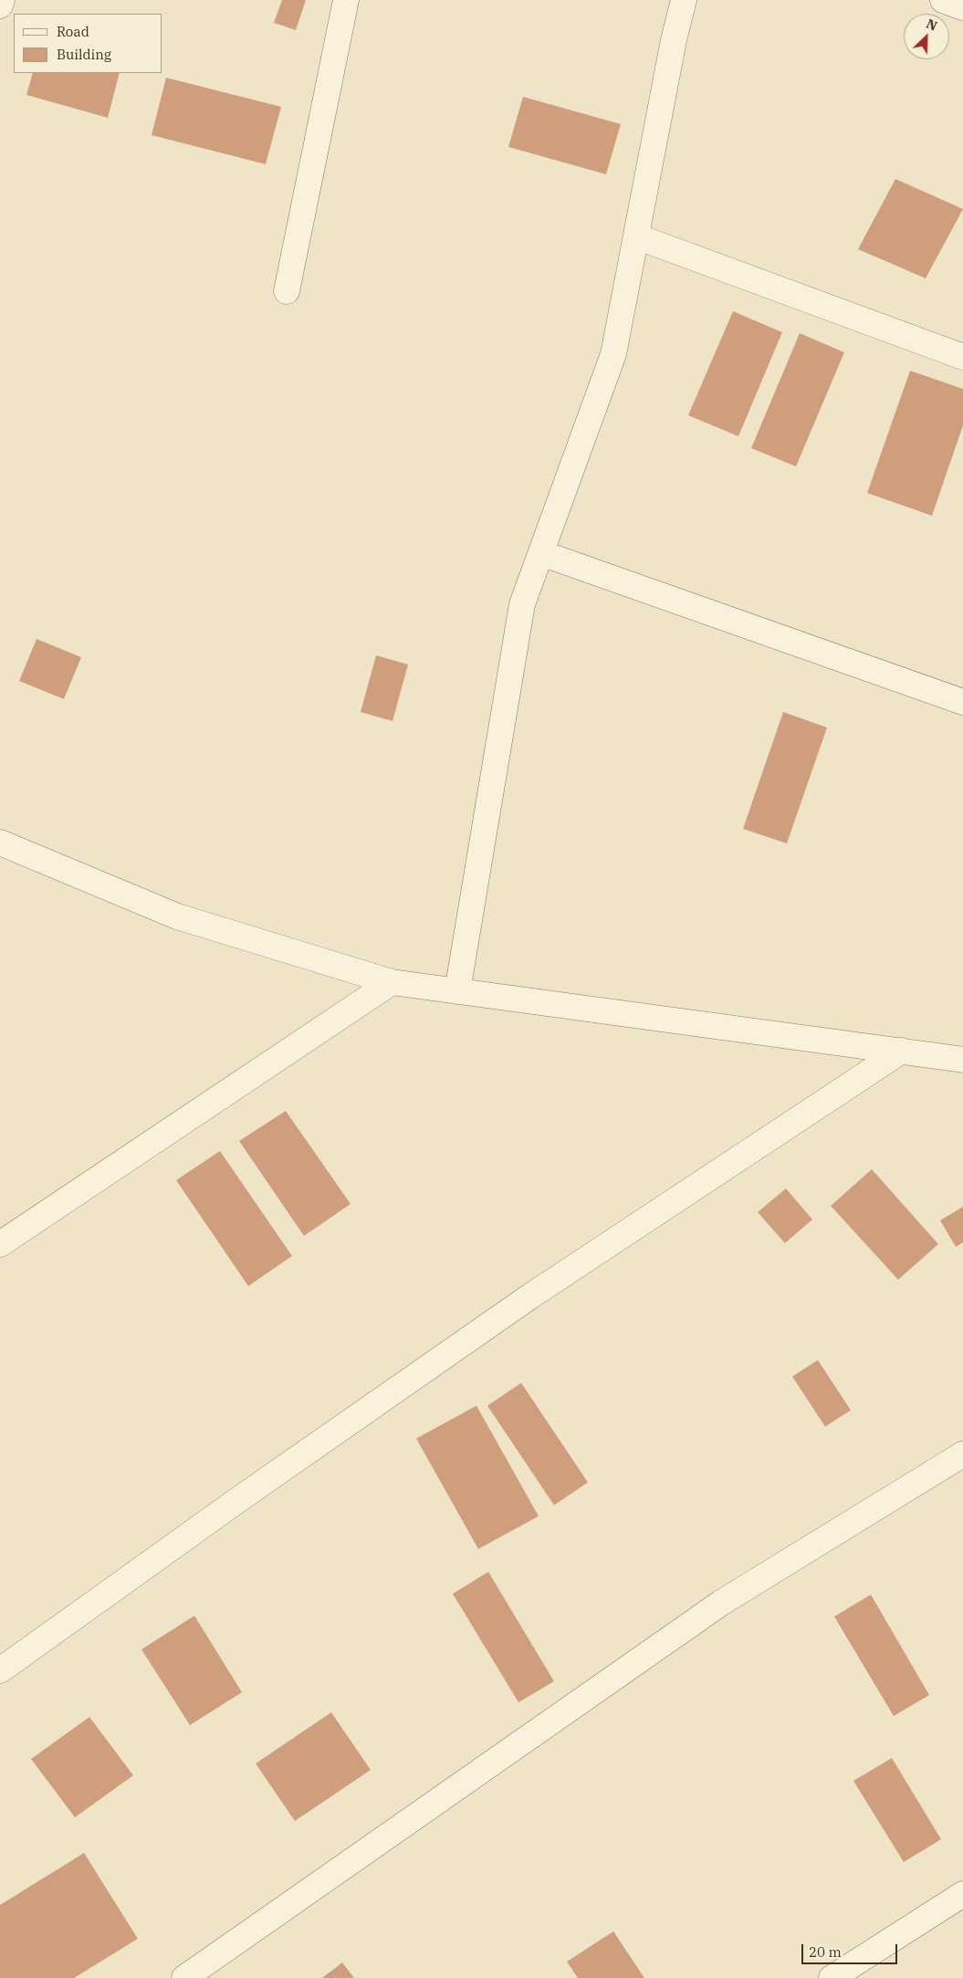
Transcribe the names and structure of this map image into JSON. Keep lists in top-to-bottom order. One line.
{"legend":["Road","Building"],"scale_bar":"20 m","north":"top right"}
